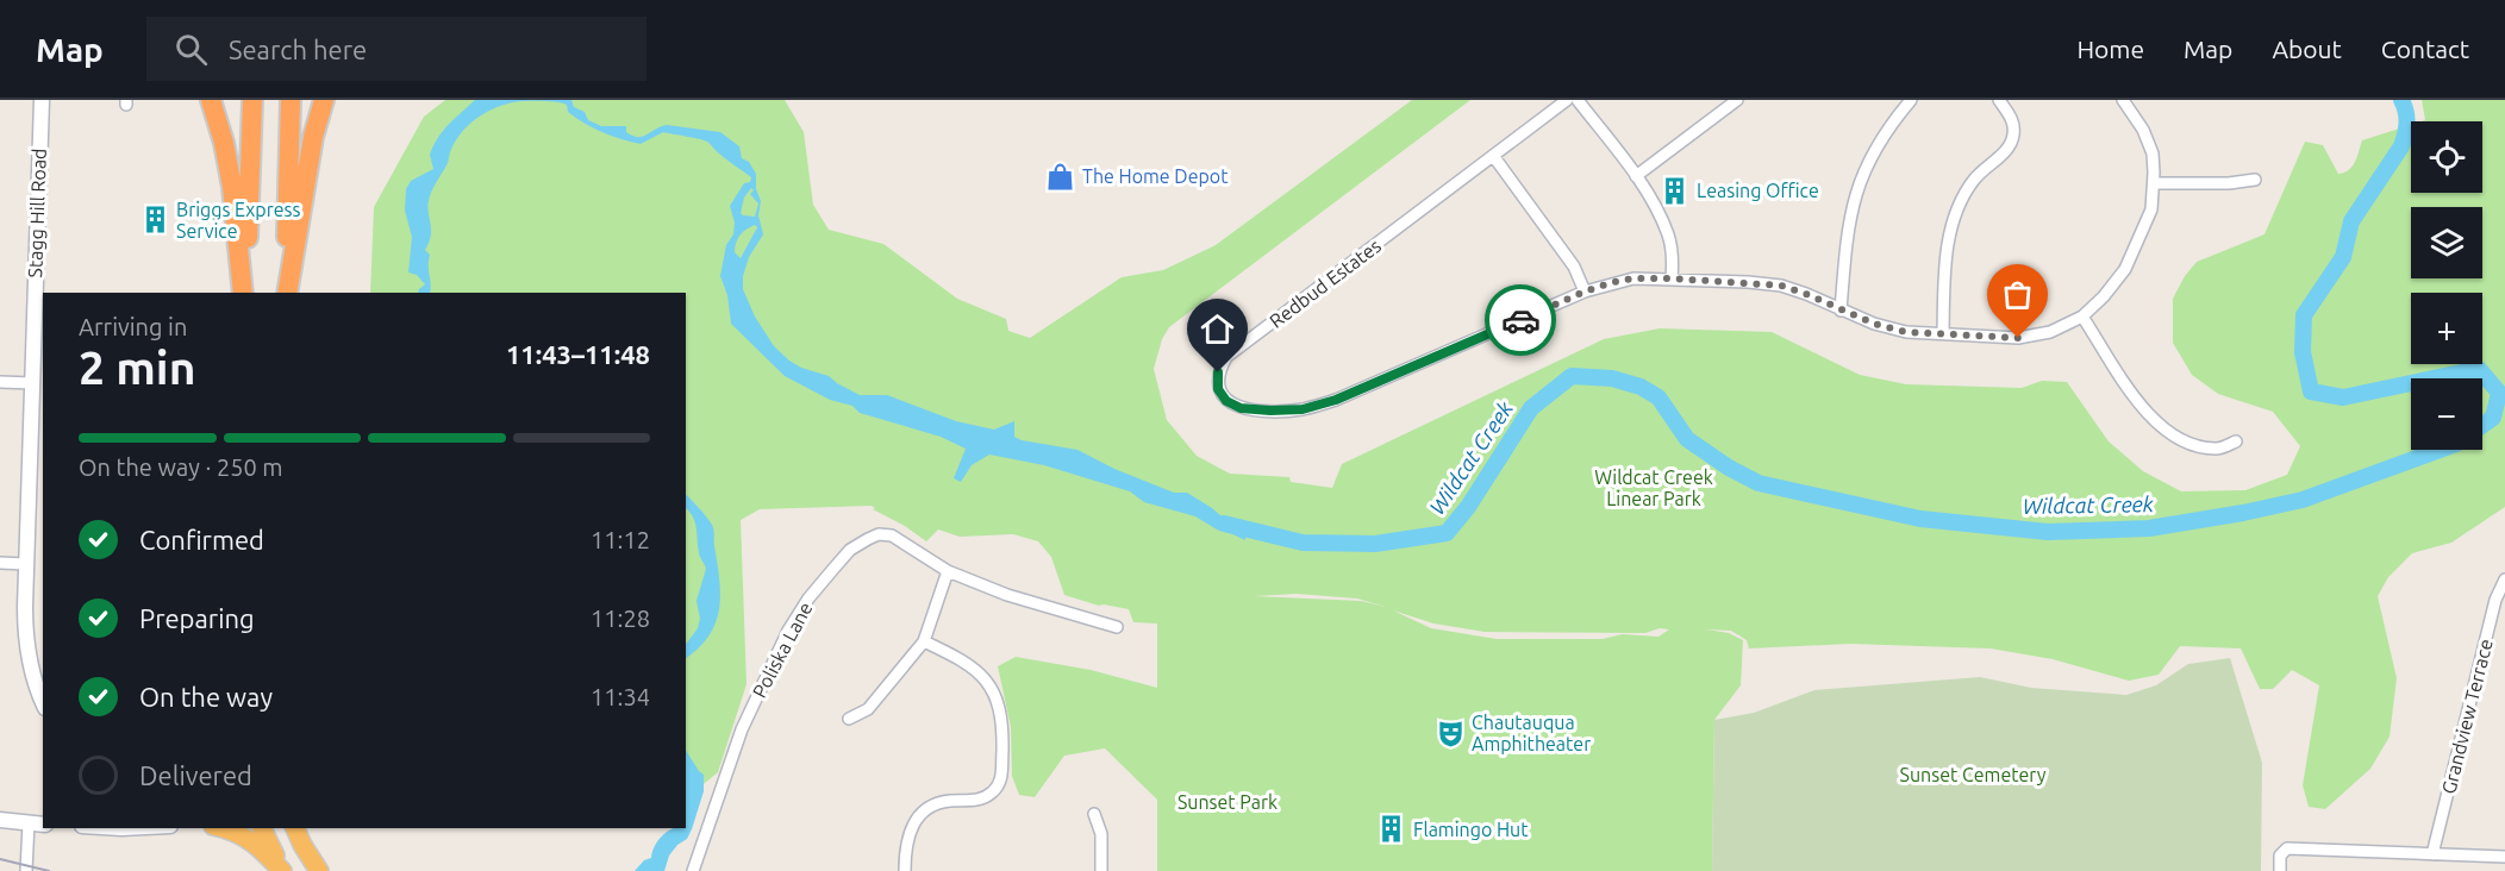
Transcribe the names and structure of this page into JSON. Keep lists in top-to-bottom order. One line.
{"streets":{"street":["Stagg Hill Road","Redbud Estates","Poliska Lane","Grandview Terrace"]},"water":["Wildcat Creek"],"parks":["Wildcat Creek Linear Park","Sunset Cemetery","Sunset Park"],"places":{"shop":["The Home Depot"],"building":["Leasing Office","Briggs Express Service","Flamingo Hut"],"theatre":["Chautauqua Amphitheater"]},"page":{"header":"Map","search":"Search here","nav":["Home","Map","About","Contact"],"map_buttons":["+","−"],"heading":["2 min","Arriving in","11:43–11:48"],"bar":"On the way · 250 m","list":[["Confirmed","11:12"],["Preparing","11:28"],["On the way","11:34"],"Delivered"]}}
